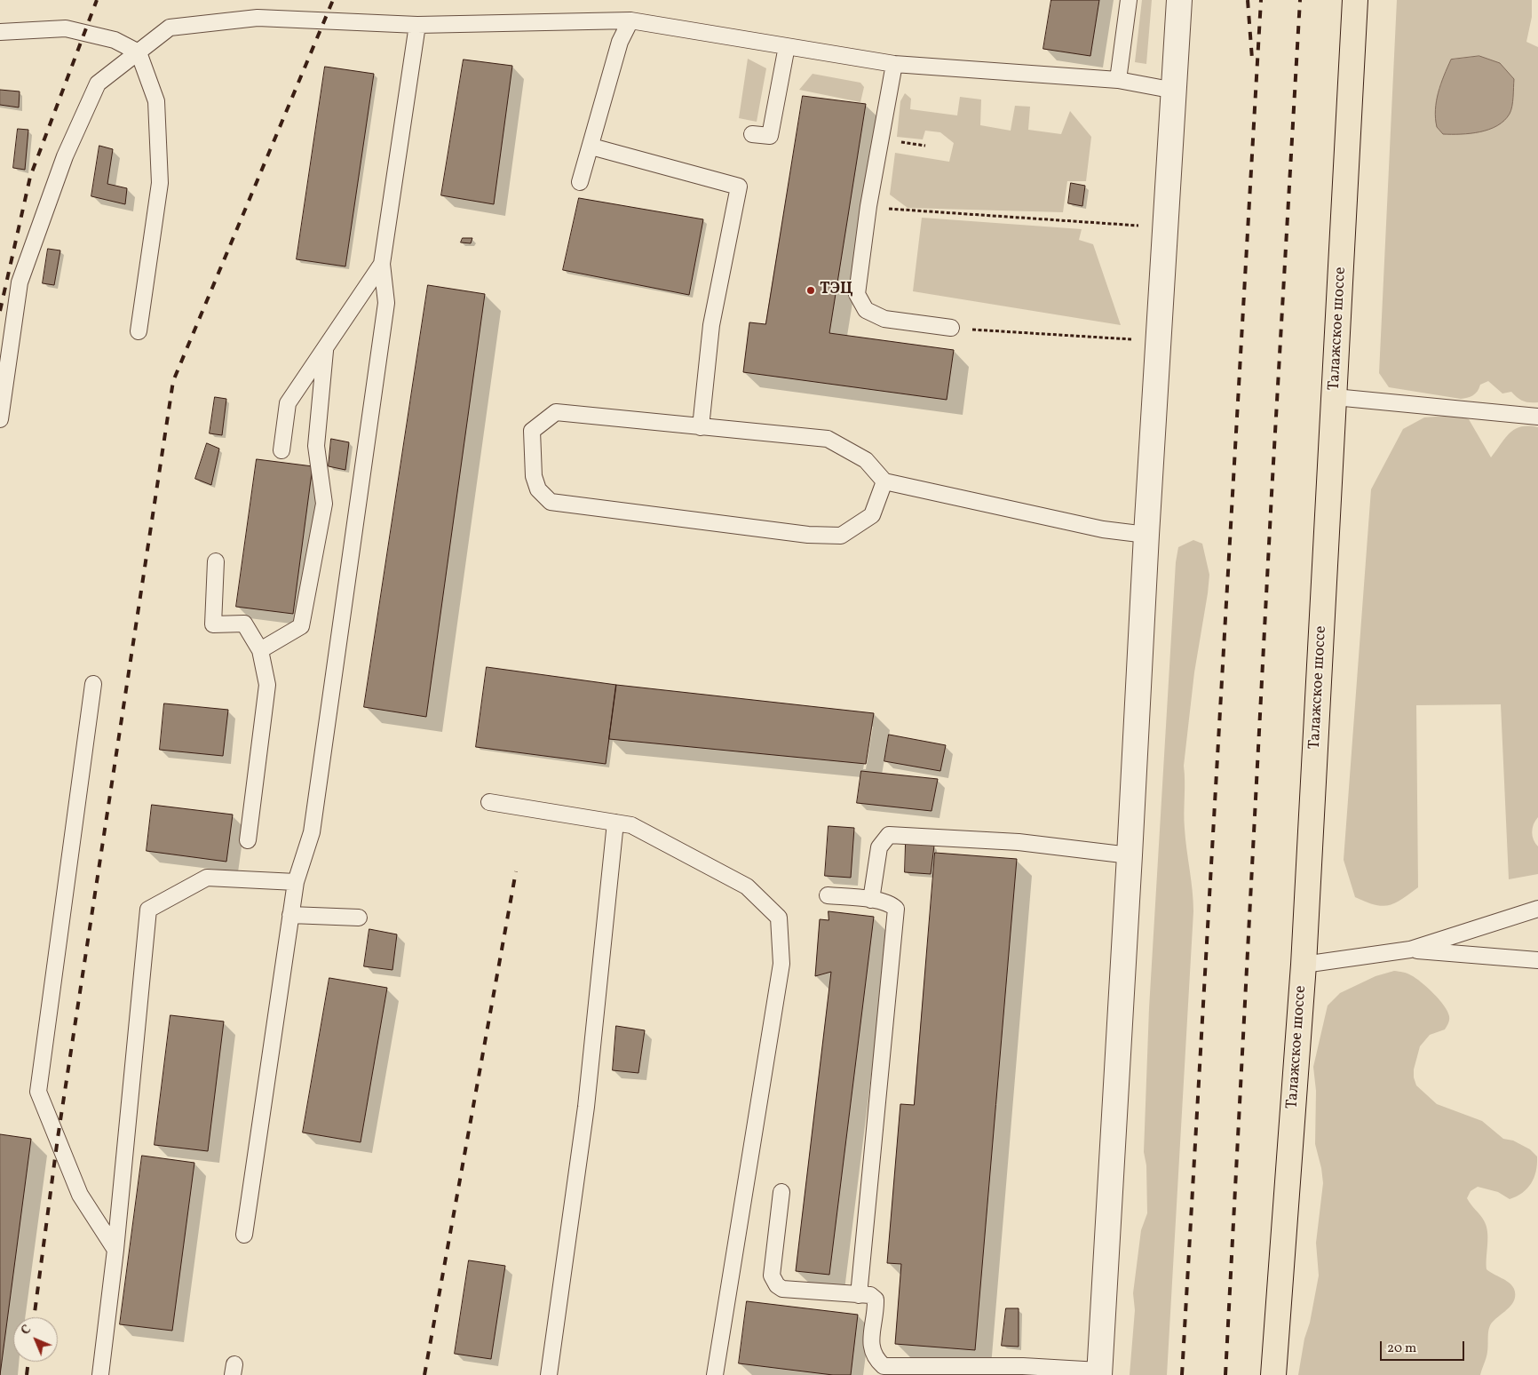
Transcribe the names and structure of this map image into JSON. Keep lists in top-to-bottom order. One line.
{"streets":{"main road":["Талажское шоссе"]},"places":["ТЭЦ"],"scale_bar":"20 m","north":"top left"}
